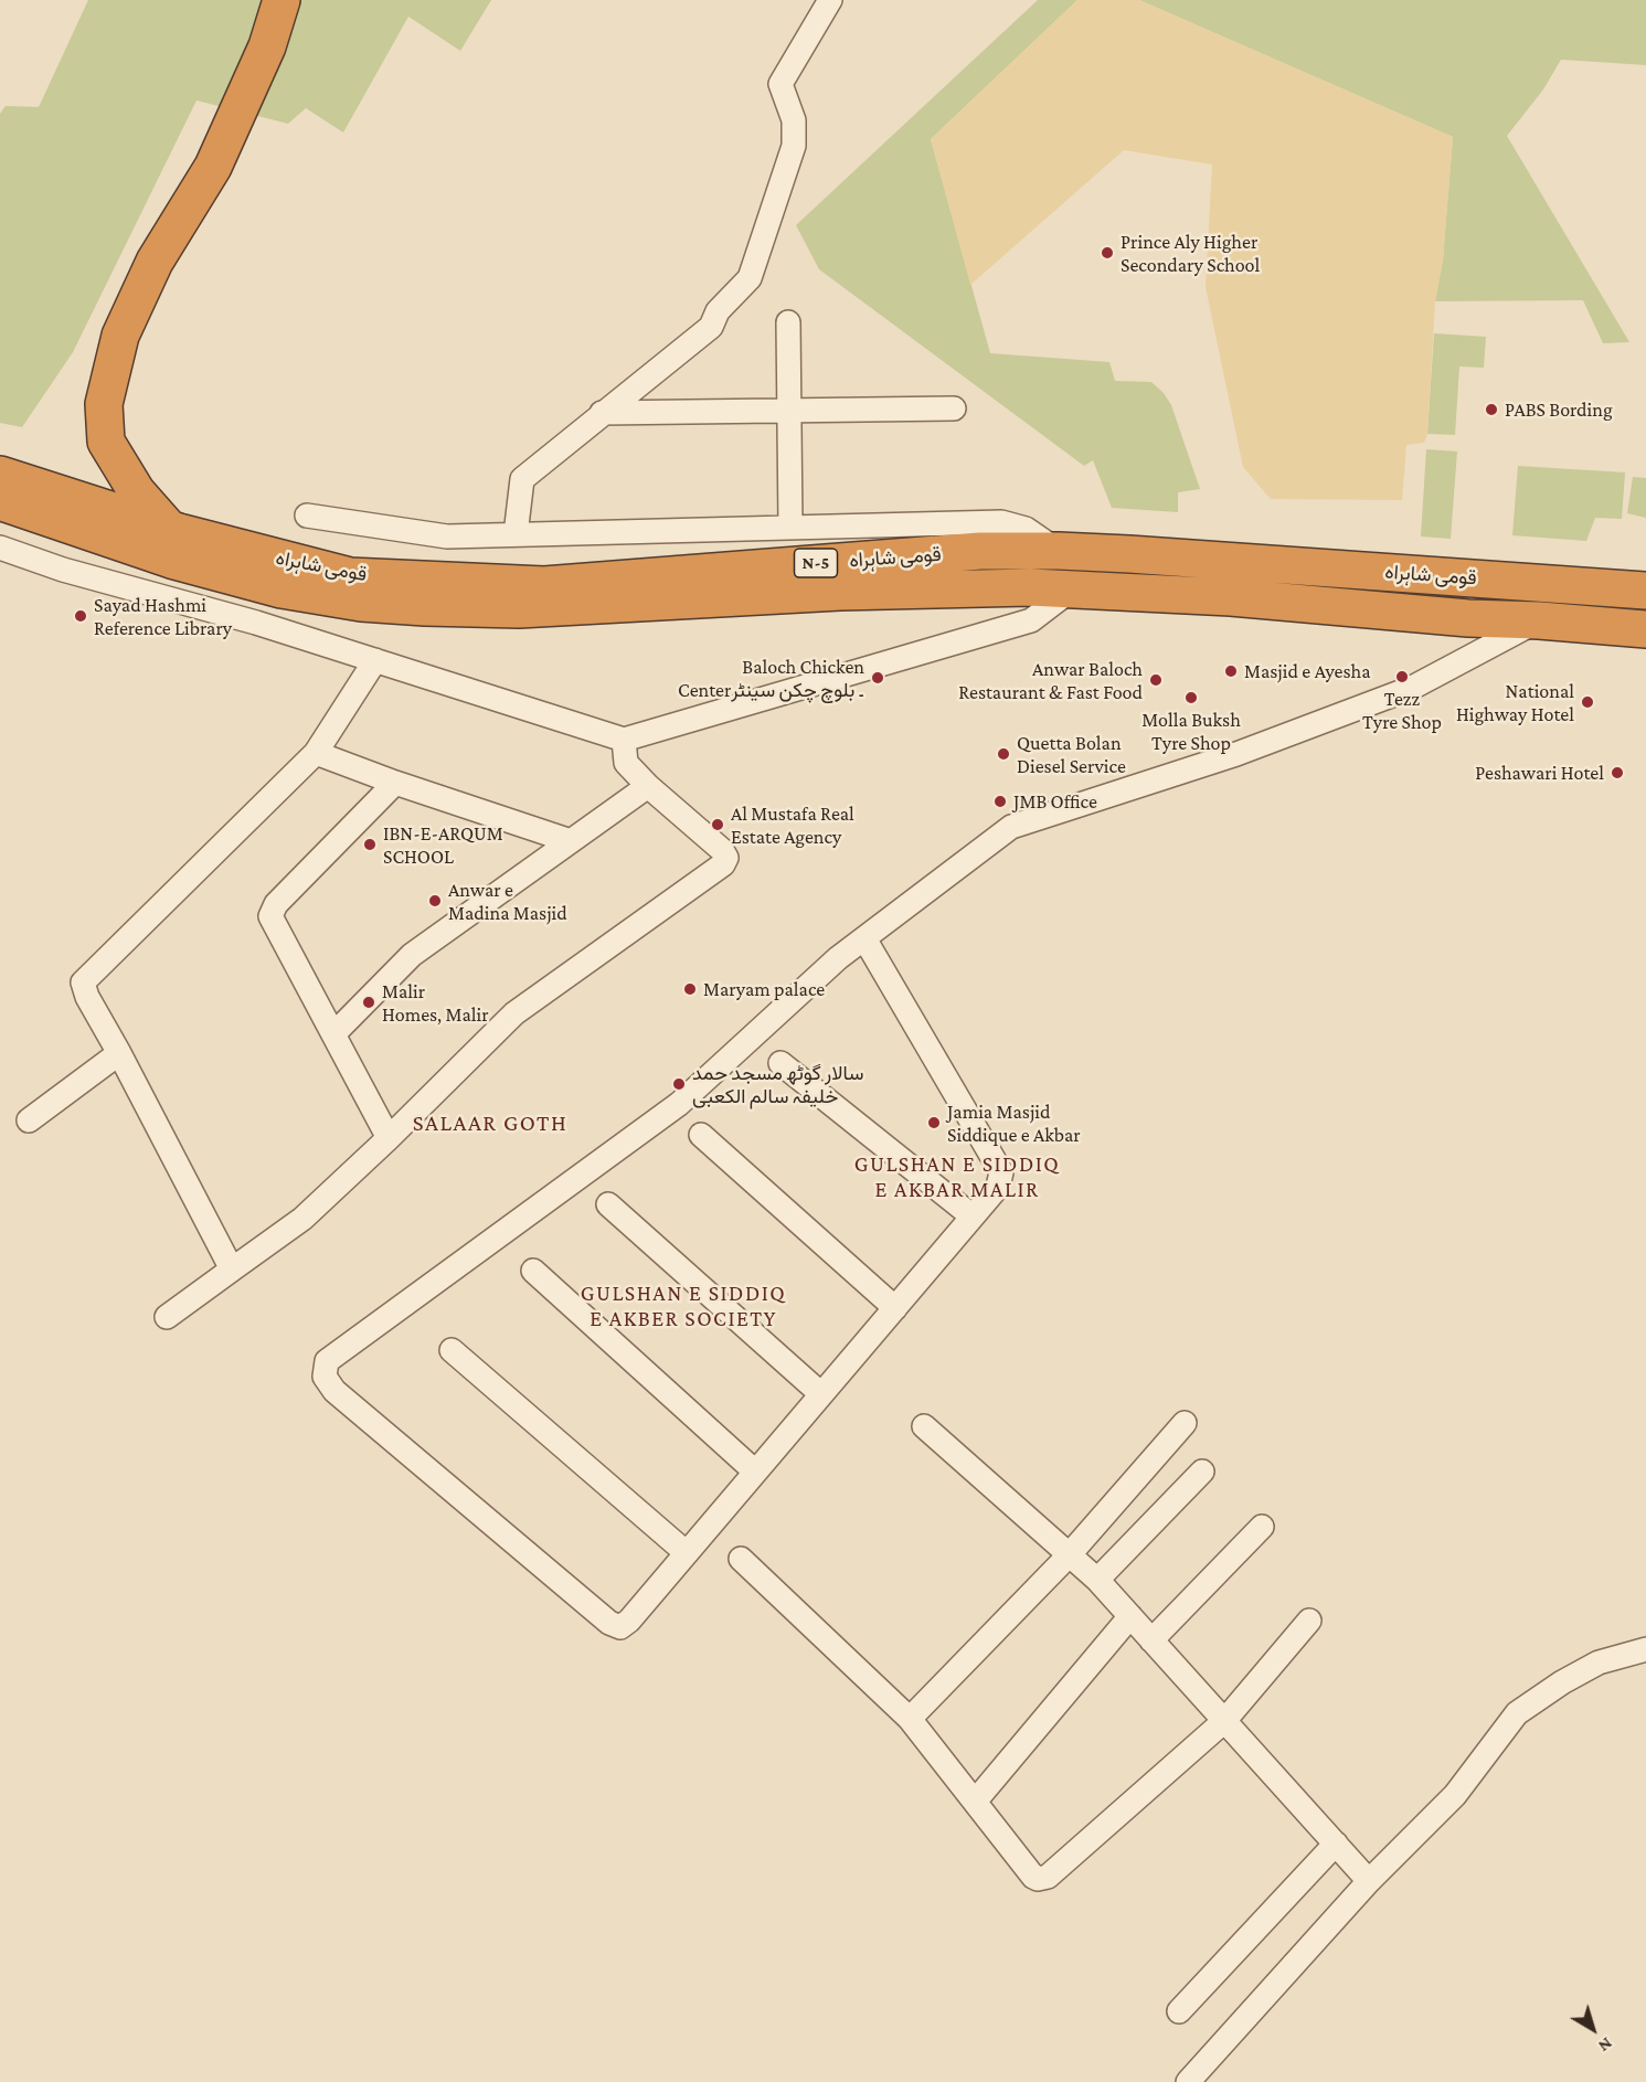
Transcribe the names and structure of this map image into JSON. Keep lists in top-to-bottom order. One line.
{"streets":{"highway":["قومی شاہراہ","N-5"]},"districts":["SALAAR GOTH","GULSHAN E SIDDIQ E AKBAR MALIR","GULSHAN E SIDDIQ E AKBER SOCIETY"],"places":["Prince Aly Higher Secondary School","PABS Bording","Sayad Hashmi Reference Library","Masjid e Ayesha","Tezz Tyre Shop","Baloch Chicken Center۔ بلوچ چکن سینٹر","Anwar Baloch Restaurant & Fast Food","Molla Buksh Tyre Shop","National Highway Hotel","Quetta Bolan Diesel Service","Peshawari Hotel","JMB Office","Al Mustafa Real Estate Agency","IBN-E-ARQUM SCHOOL","Anwar e Madina Masjid","Maryam palace","Malir Homes, Malir","سالار گوٹھ مسجد حمد خلیفہ سالم الکعبی","Jamia Masjid Siddique e Akbar"],"north":"bottom right"}
